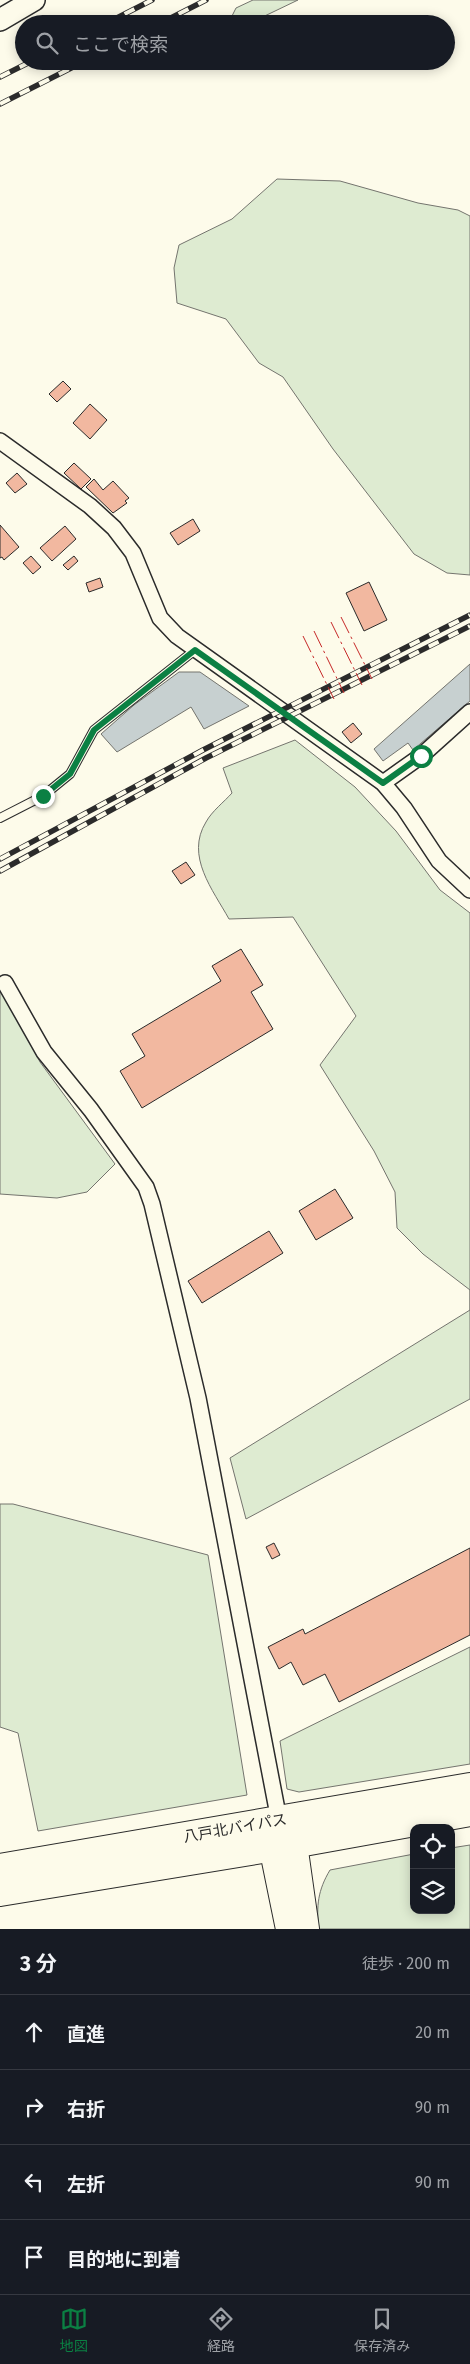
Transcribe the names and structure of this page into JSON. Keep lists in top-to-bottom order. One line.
{"streets":{"highway":["八戸北バイパス"]},"page":{"search":"ここで検索","heading":["3 分","徒歩 · 200 m"],"list":[["直進","20 m"],["右折","90 m"],["左折","90 m"],"目的地に到着"],"nav":["地図","経路","保存済み"]}}
